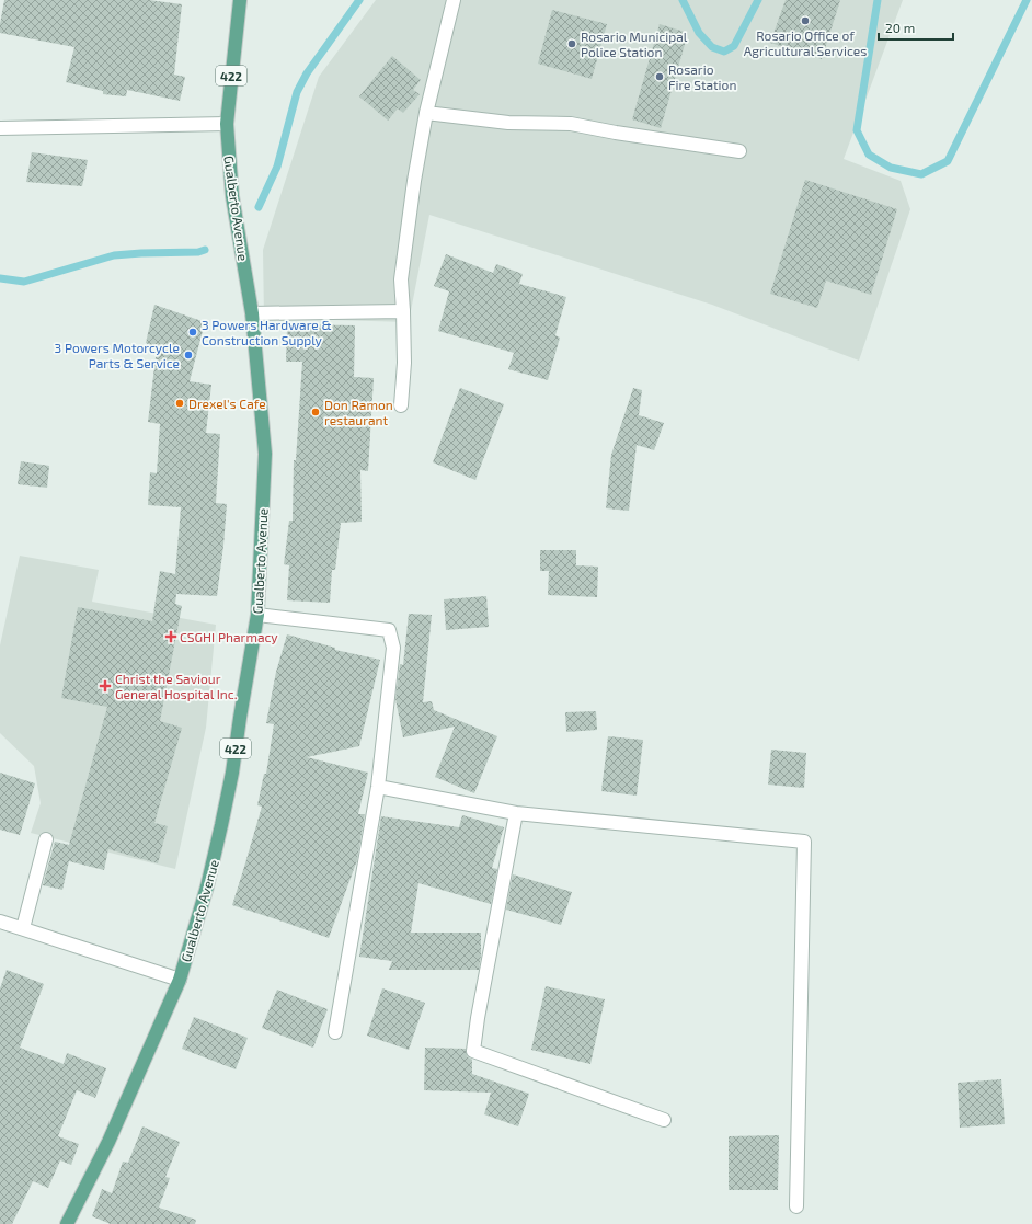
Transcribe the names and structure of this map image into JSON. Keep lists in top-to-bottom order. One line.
{"streets":{"main road":["422","Gualberto Avenue"]},"places":{"other":["Rosario Office of Agricultural Services","Rosario Municipal Police Station","Rosario Fire Station","3 Powers Hardware & Construction Supply","3 Powers Motorcycle Parts & Service","Drexel's Cafe","Don Ramon restaurant"],"health":["CSGHI Pharmacy","Christ the Saviour General Hospital Inc."]},"scale_bar":"20 m"}
